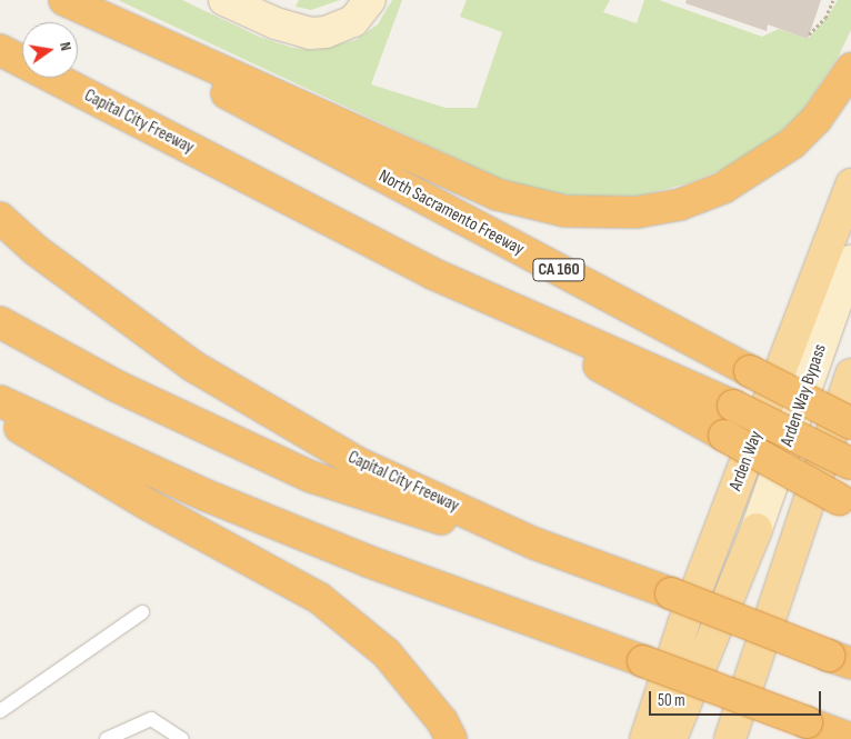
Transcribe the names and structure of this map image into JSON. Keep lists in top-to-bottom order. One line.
{"streets":{"highway":["Capital City Freeway","North Sacramento Freeway","CA 160"],"main road":["Arden Way Bypass","Arden Way"]},"scale_bar":"50 m","north":"right"}
